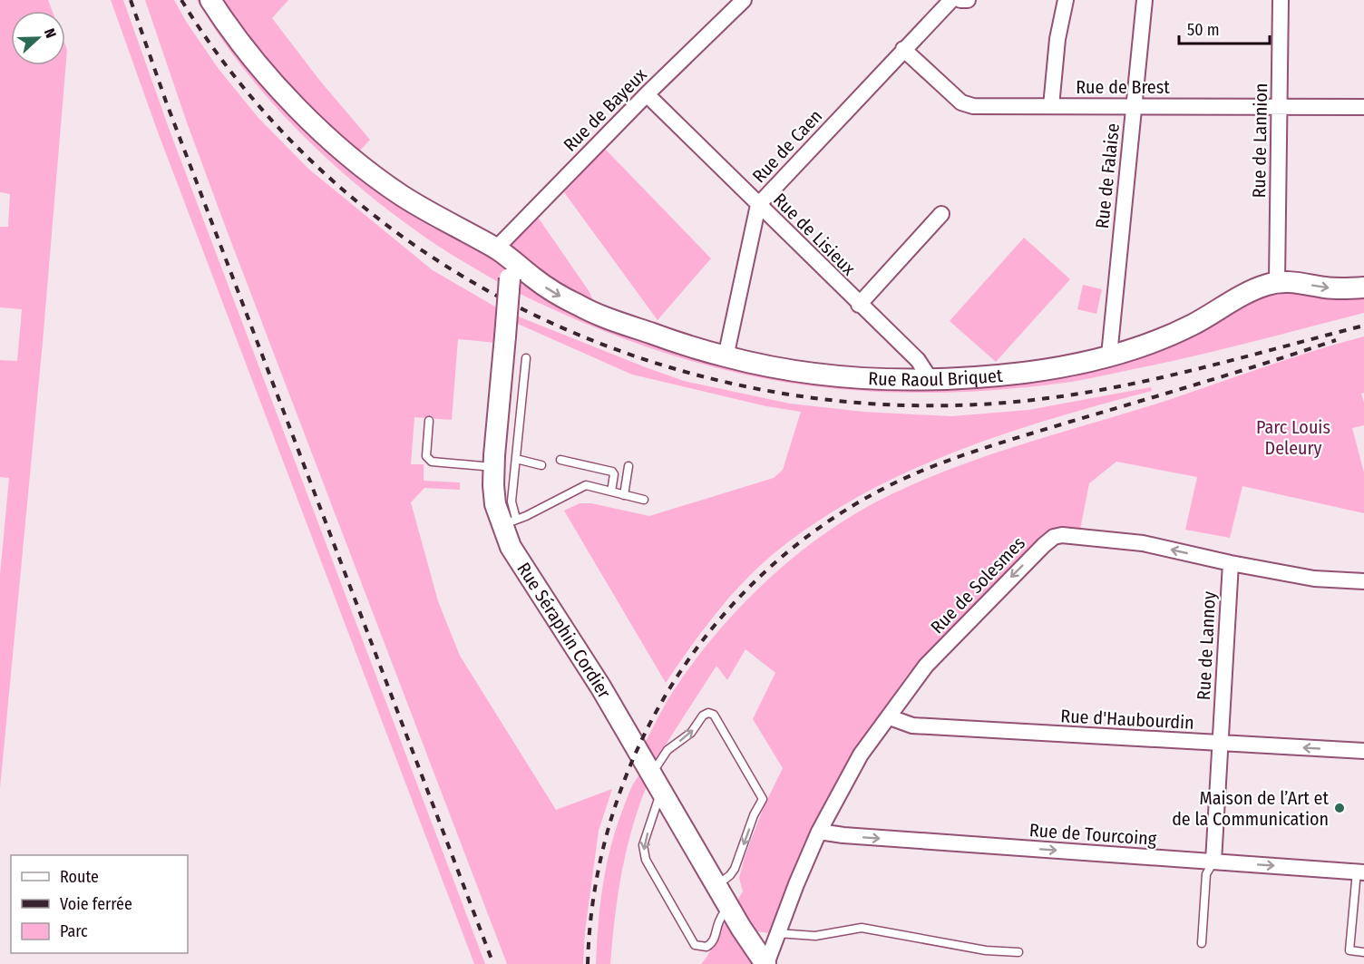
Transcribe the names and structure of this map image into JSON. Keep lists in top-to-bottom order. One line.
{"streets":{"street":["Rue de Brest","Rue de Bayeux","Rue de Lannion","Rue de Caen","Rue de Falaise","Rue de Lisieux","Rue Raoul Briquet","Rue de Solesmes","Rue Séraphin Cordier","Rue de Lannoy","Rue d'Haubourdin","Rue de Tourcoing"]},"crossings":[["Rue de Brest","Rue de Lannion"],["Rue de Brest","Rue de Caen"],["Rue de Brest","Rue de Falaise"],["Rue de Bayeux","Rue de Lisieux"],["Rue de Bayeux","Rue Raoul Briquet"],["Rue de Bayeux","Rue Séraphin Cordier"],["Rue de Lannion","Rue Raoul Briquet"],["Rue de Caen","Rue de Lisieux"],["Rue de Caen","Rue Raoul Briquet"],["Rue de Falaise","Rue Raoul Briquet"],["Rue de Lisieux","Rue Raoul Briquet"],["Rue Raoul Briquet","Rue Séraphin Cordier"],["Rue de Solesmes","Rue Séraphin Cordier"],["Rue de Solesmes","Rue de Lannoy"],["Rue de Solesmes","Rue d'Haubourdin"],["Rue de Solesmes","Rue de Tourcoing"],["Rue de Lannoy","Rue d'Haubourdin"],["Rue de Lannoy","Rue de Tourcoing"]],"one_way":["Rue de Solesmes","Rue de Tourcoing"],"parks":["Parc Louis Deleury"],"places":["Maison de l’Art et de la Communication"],"legend":["Route","Voie ferrée","Parc"],"scale_bar":"50 m","north":"right"}
